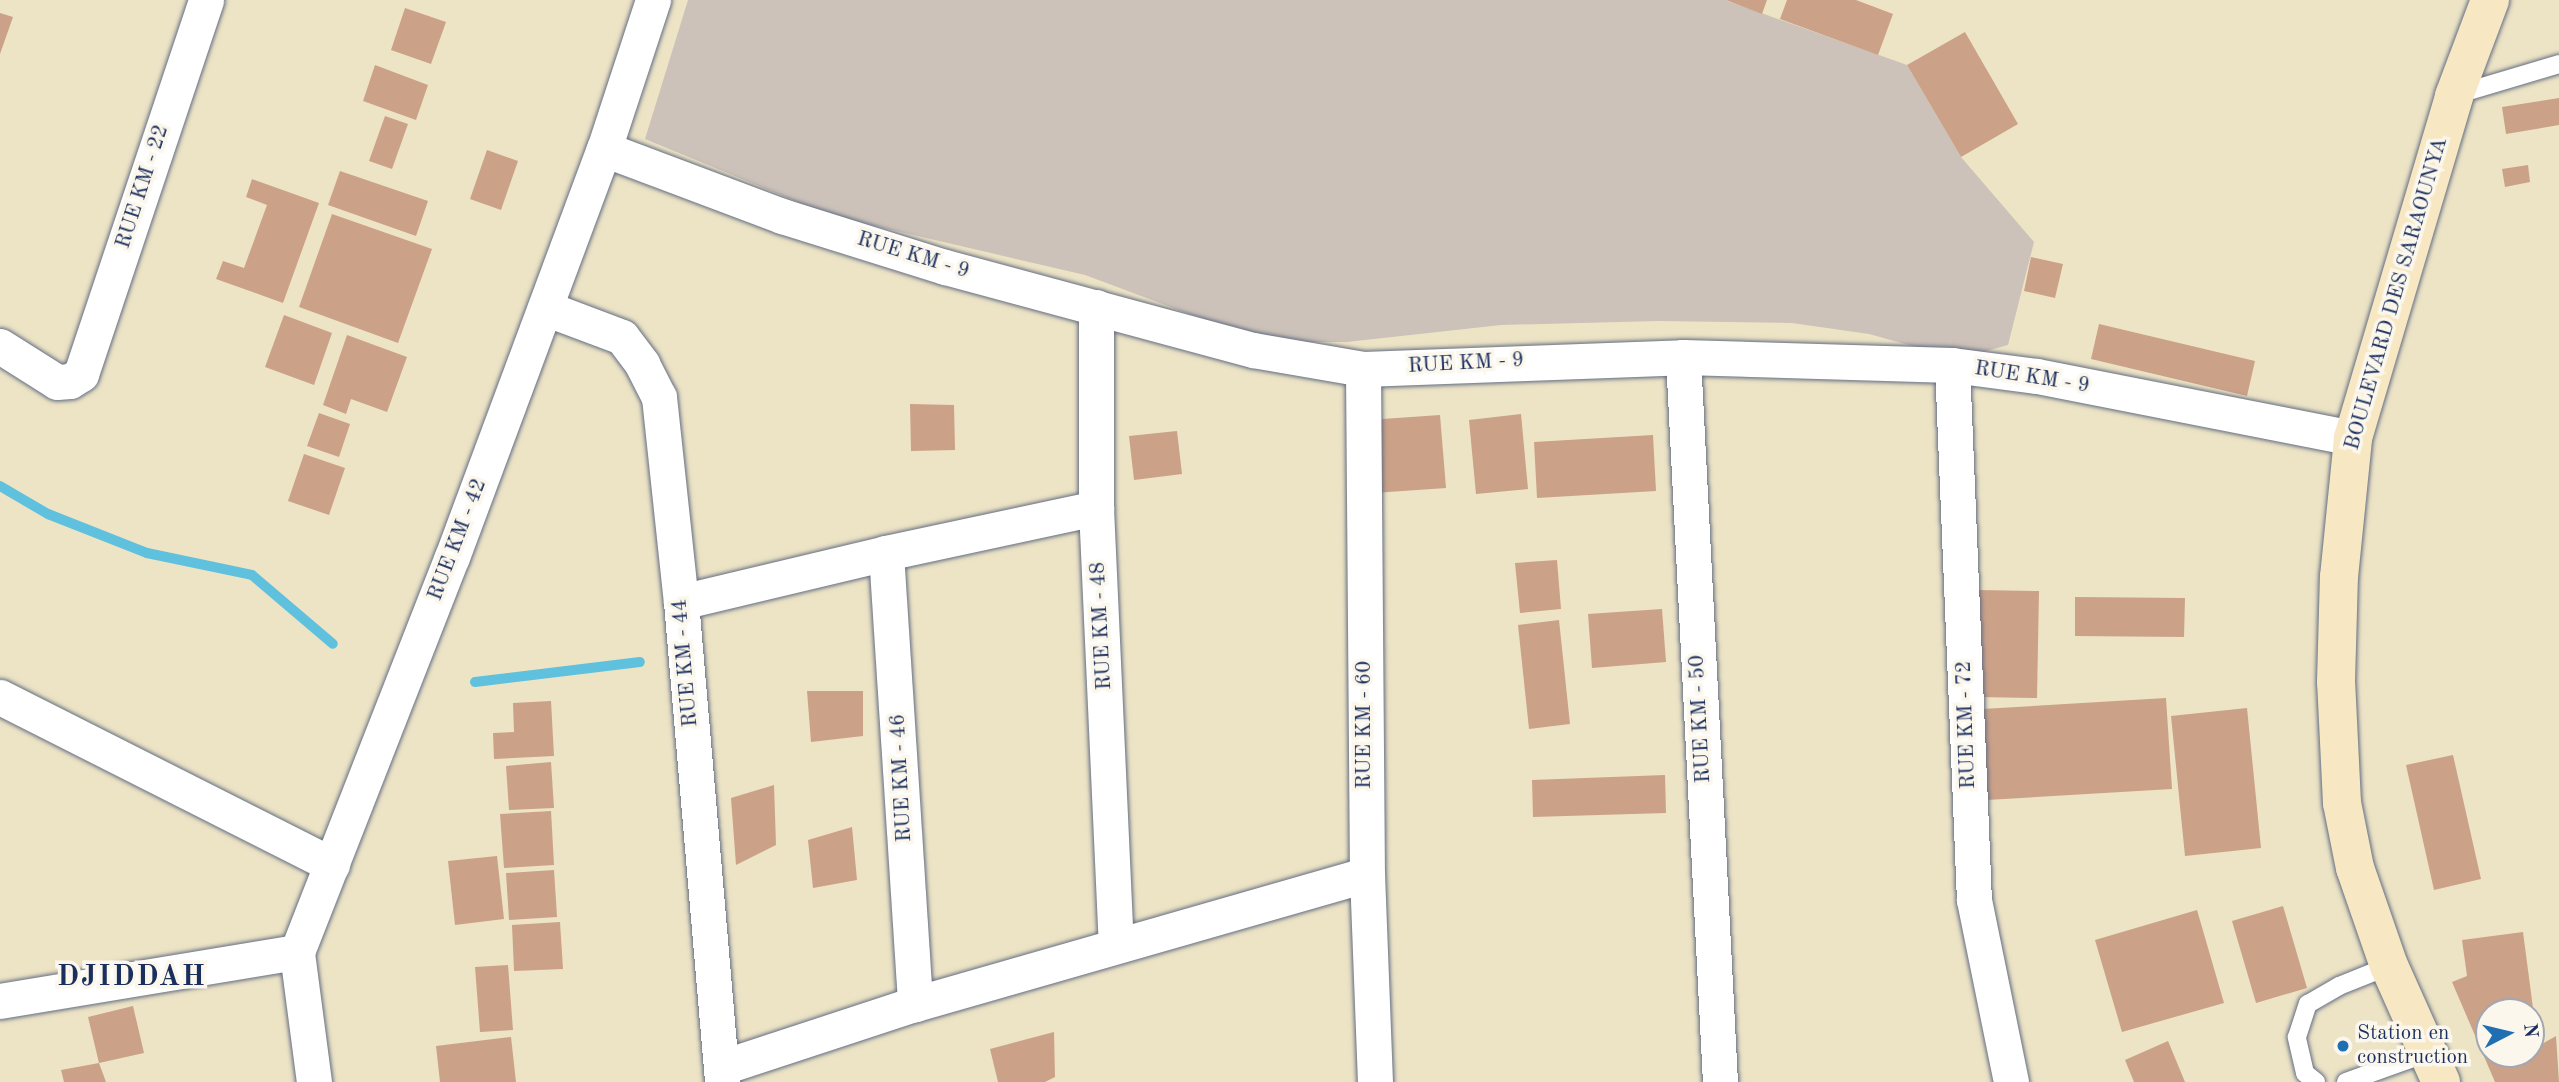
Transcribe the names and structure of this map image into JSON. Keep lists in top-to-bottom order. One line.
{"streets":{"main road":["BOULEVARD DES SARAOUNYA"],"street":["RUE KM - 22","RUE KM - 9","RUE KM - 42","RUE KM - 48","RUE KM - 44","RUE KM - 50","RUE KM - 60","RUE KM - 72","RUE KM - 46"]},"crossings":[["RUE KM - 9","BOULEVARD DES SARAOUNYA"],["RUE KM - 9","RUE KM - 42"],["RUE KM - 9","RUE KM - 48"],["RUE KM - 9","RUE KM - 50"],["RUE KM - 9","RUE KM - 60"],["RUE KM - 9","RUE KM - 72"],["RUE KM - 42","RUE KM - 44"]],"districts":["DJIDDAH"],"places":["Station en construction"],"north":"right"}
